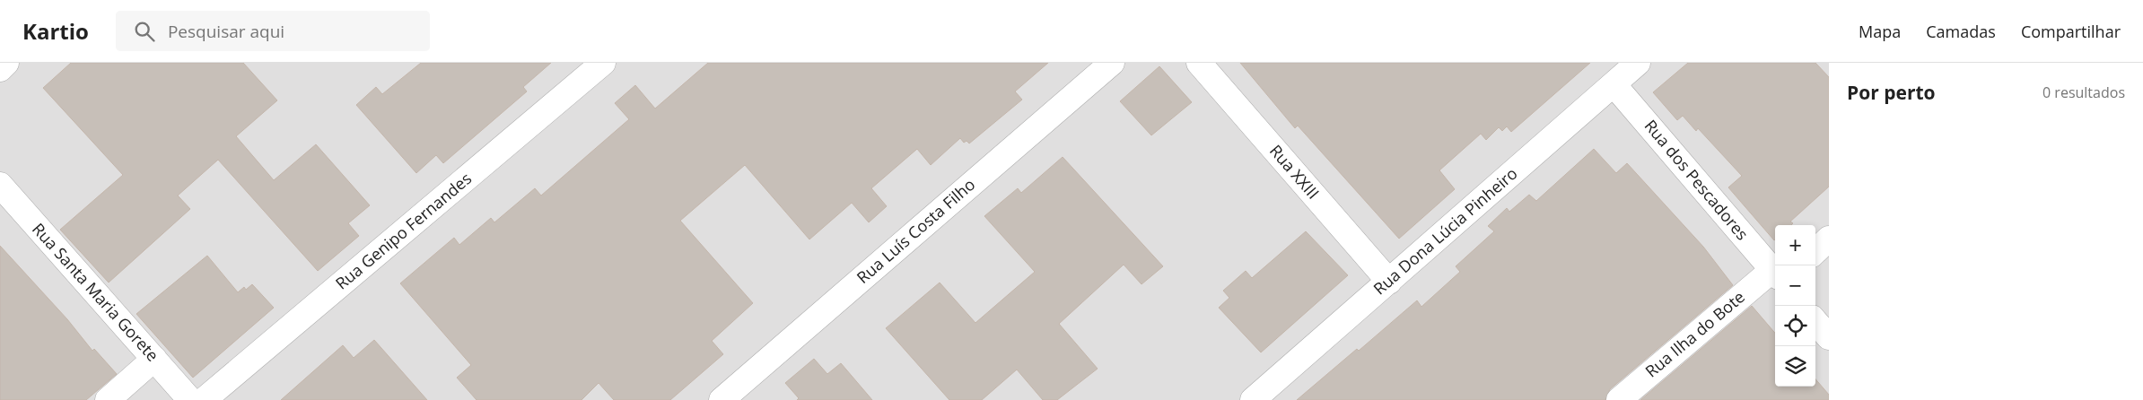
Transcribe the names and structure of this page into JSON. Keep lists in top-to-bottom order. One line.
{"streets":{"street":["Rua XXIII","Rua dos Pescadores","Rua Genipo Fernandes","Rua Luís Costa Filho","Rua Dona Lúcia Pinheiro","Rua Santa Maria Gorete","Rua Ilha do Bote"]},"crossings":[["Rua XXIII","Rua Dona Lúcia Pinheiro"],["Rua dos Pescadores","Rua Dona Lúcia Pinheiro"],["Rua dos Pescadores","Rua Ilha do Bote"]],"page":{"header":"Kartio","search":"Pesquisar aqui","nav":["Mapa","Camadas","Compartilhar"],"heading":["Por perto","0 resultados"],"map_buttons":["+","−"]}}
